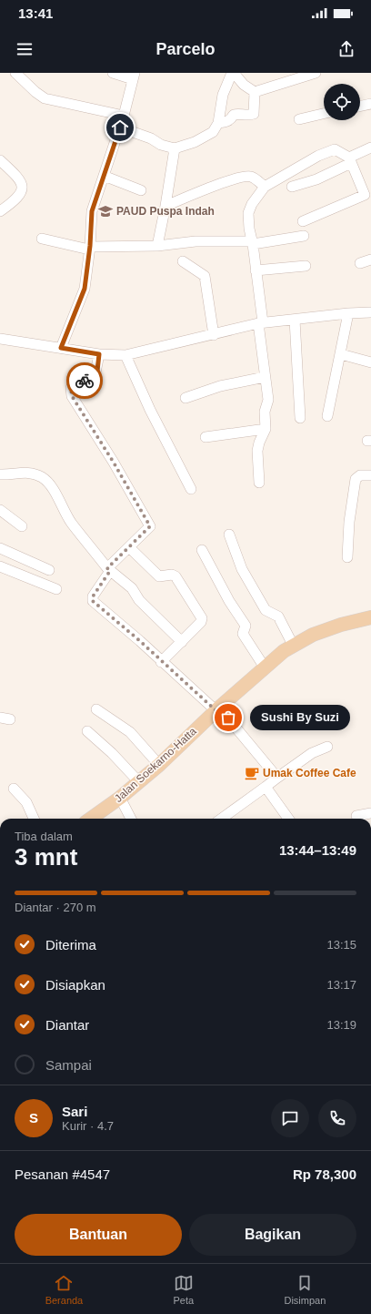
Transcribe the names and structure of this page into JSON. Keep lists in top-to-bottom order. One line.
{"streets":{"main road":["Jalan Soekarno-Hatta"]},"places":{"school or university":["PAUD Puspa Indah"],"other":["Sushi By Suzi"],"cafe":["Umak Coffee Cafe"]},"page":{"status":"13:41","header":"Parcelo","bubble":"Sushi By Suzi","heading":["3 mnt","Tiba dalam","13:44–13:49"],"panel":["Sari","Kurir · 4.7","Pesanan #4547","Rp 78,300"],"bar":"Diantar · 270 m","list":[["Diterima","13:15"],["Disiapkan","13:17"],["Diantar","13:19"],"Sampai"],"round":"S","buttons":["Bantuan","Bagikan"],"tabs":["Beranda","Peta","Disimpan"]}}
